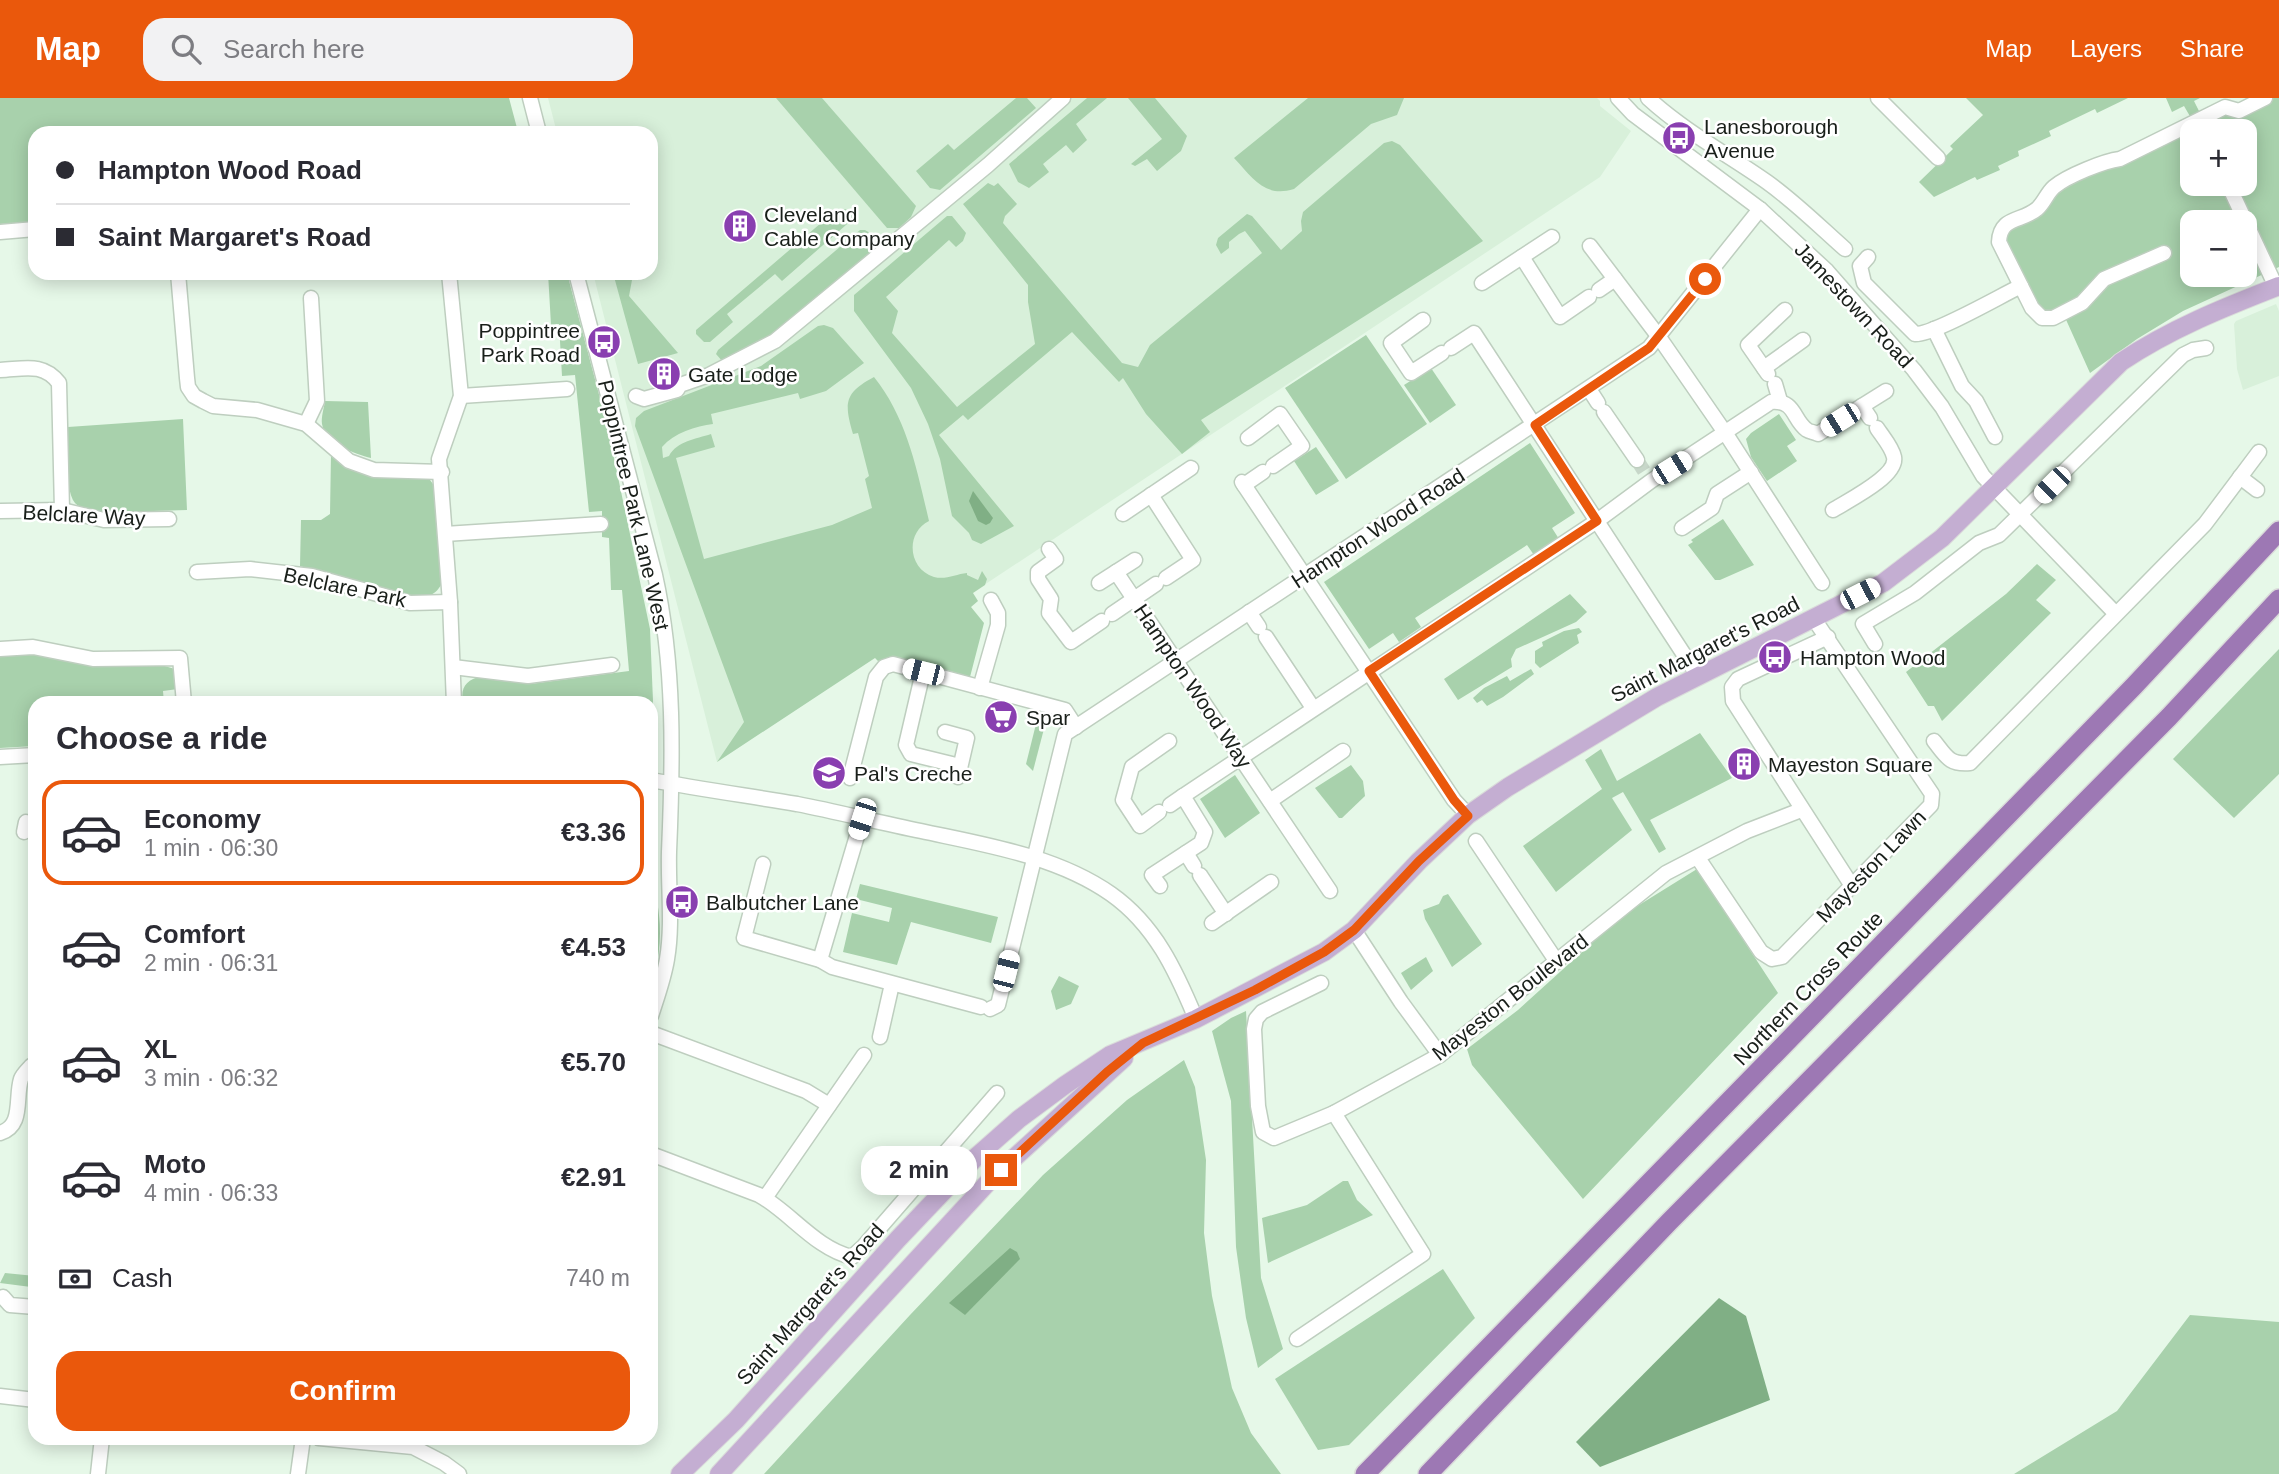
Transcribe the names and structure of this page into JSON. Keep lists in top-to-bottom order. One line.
{"streets":{"highway":["Northern Cross Route"],"main road":["Saint Margaret's Road"],"street":["Jamestown Road","Poppintree Park Lane West","Belclare Way","Hampton Wood Road","Belclare Park","Hampton Wood Way","Mayeston Lawn","Mayeston Boulevard"]},"crossings":[["Jamestown Road","Hampton Wood Road"],["Jamestown Road","Saint Margaret's Road"],["Hampton Wood Road","Hampton Wood Way"],["Saint Margaret's Road","Mayeston Lawn"],["Mayeston Lawn","Mayeston Boulevard"]],"places":{"bus stop":["Lanesborough Avenue","Poppintree Park Road","Hampton Wood","Balbutcher Lane"],"building":["Cleveland Cable Company","Gate Lodge","Mayeston Square"],"supermarket":["Spar"],"school or university":["Pal's Creche"]},"page":{"header":"Map","search":"Search here","nav":["Map","Layers","Share"],"map_buttons":["+","−"],"banner":["Hampton Wood Road","Saint Margaret's Road"],"heading":"Choose a ride","list":[{"name":"Economy","note":"1 min · 06:30","value":"€3.36"},{"name":"Comfort","note":"2 min · 06:31","value":"€4.53"},{"name":"XL","note":"3 min · 06:32","value":"€5.70"},{"name":"Moto","note":"4 min · 06:33","value":"€2.91"}],"bubble":"2 min","pay":["Cash","740 m"],"buttons":"Confirm"}}
